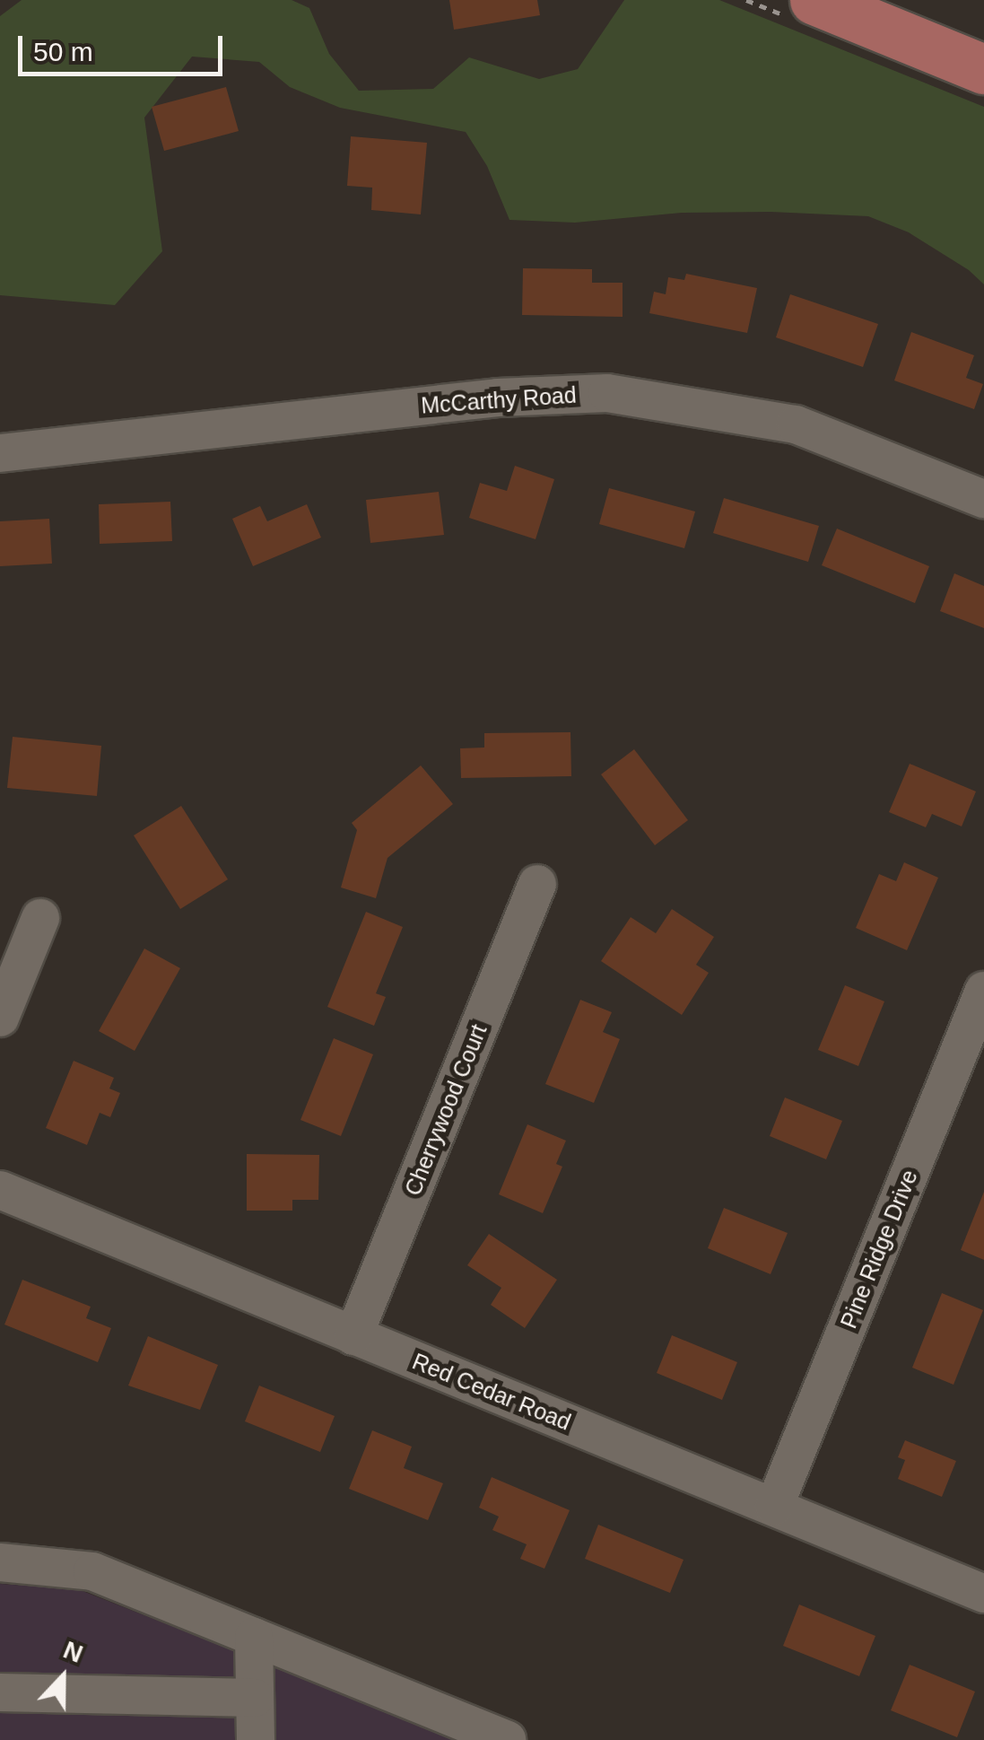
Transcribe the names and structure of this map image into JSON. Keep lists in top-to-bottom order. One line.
{"streets":{"street":["McCarthy Road","Cherrywood Court","Pine Ridge Drive","Red Cedar Road"]},"crossings":[["Cherrywood Court","Red Cedar Road"],["Pine Ridge Drive","Red Cedar Road"]],"scale_bar":"50 m","north":"top"}
